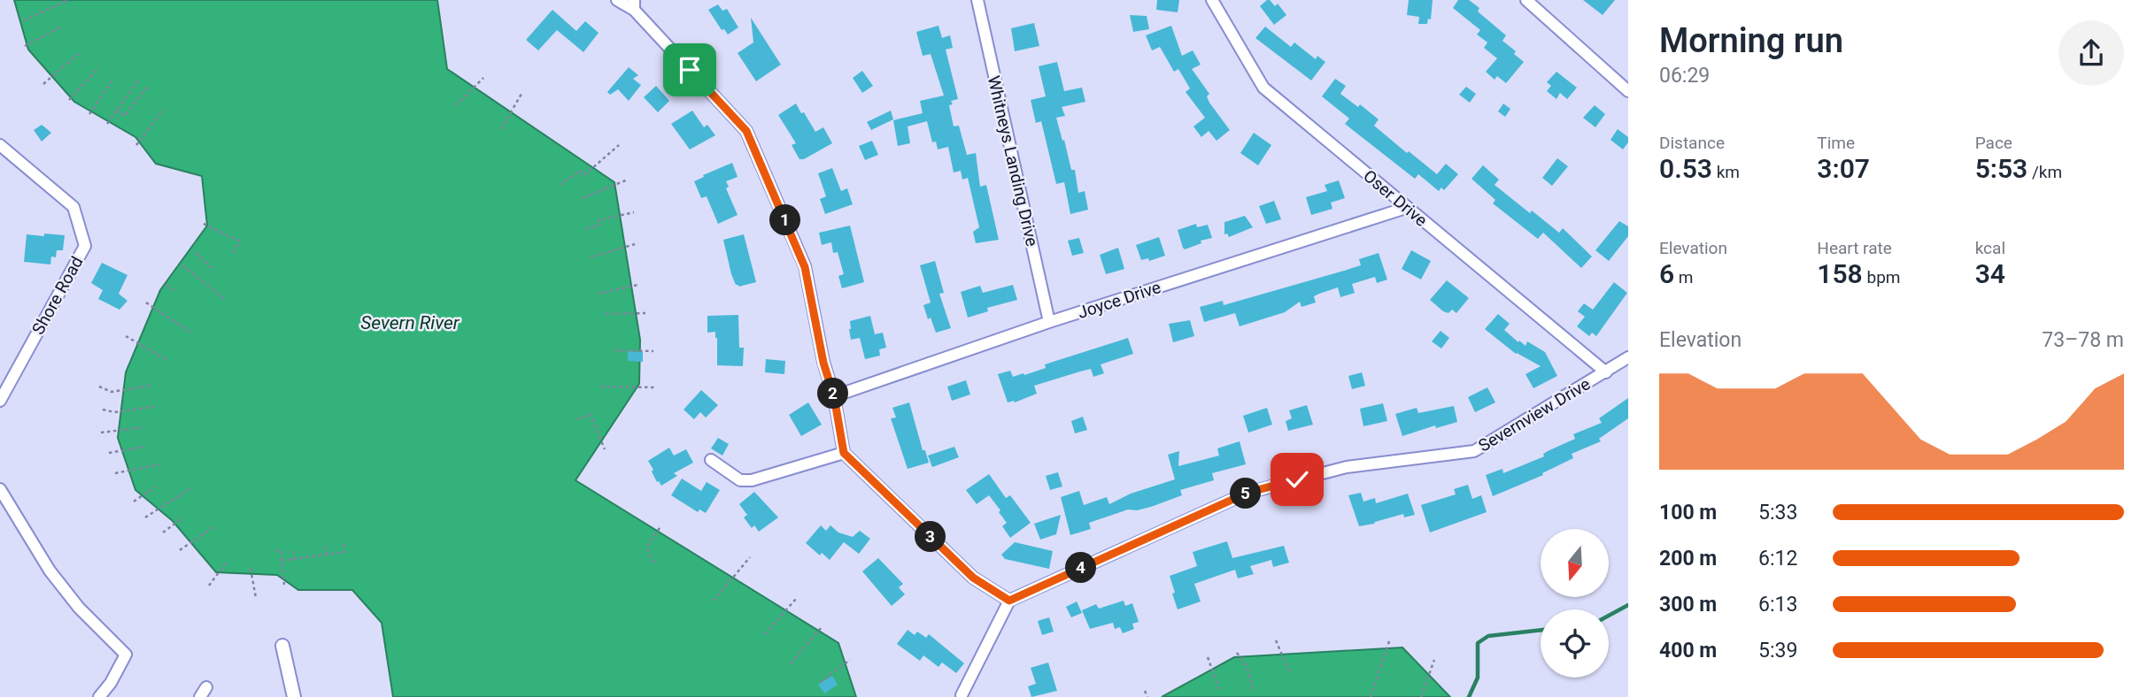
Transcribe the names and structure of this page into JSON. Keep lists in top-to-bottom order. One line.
{"streets":{"street":["Whitneys Landing Drive","Oser Drive","Shore Road","Joyce Drive","Severnview Drive"]},"crossings":[["Whitneys Landing Drive","Joyce Drive"],["Oser Drive","Joyce Drive"],["Oser Drive","Severnview Drive"]],"water":["Severn River"],"north":"bottom","page":{"heading":["Morning run","06:29"],"stats":[["Distance","0.53 km"],["Time","3:07"],["Pace","5:53 /km"],["Elevation","6 m"],["Heart rate","158 bpm"],["kcal","34"]],"pins":["1","2","5","3","4"],"chart":["Elevation","73–78 m"],"list":[{"name":"100 m","note":"5:33"},{"name":"200 m","note":"6:12"},{"name":"300 m","note":"6:13"},{"name":"400 m","note":"5:39"}]}}
